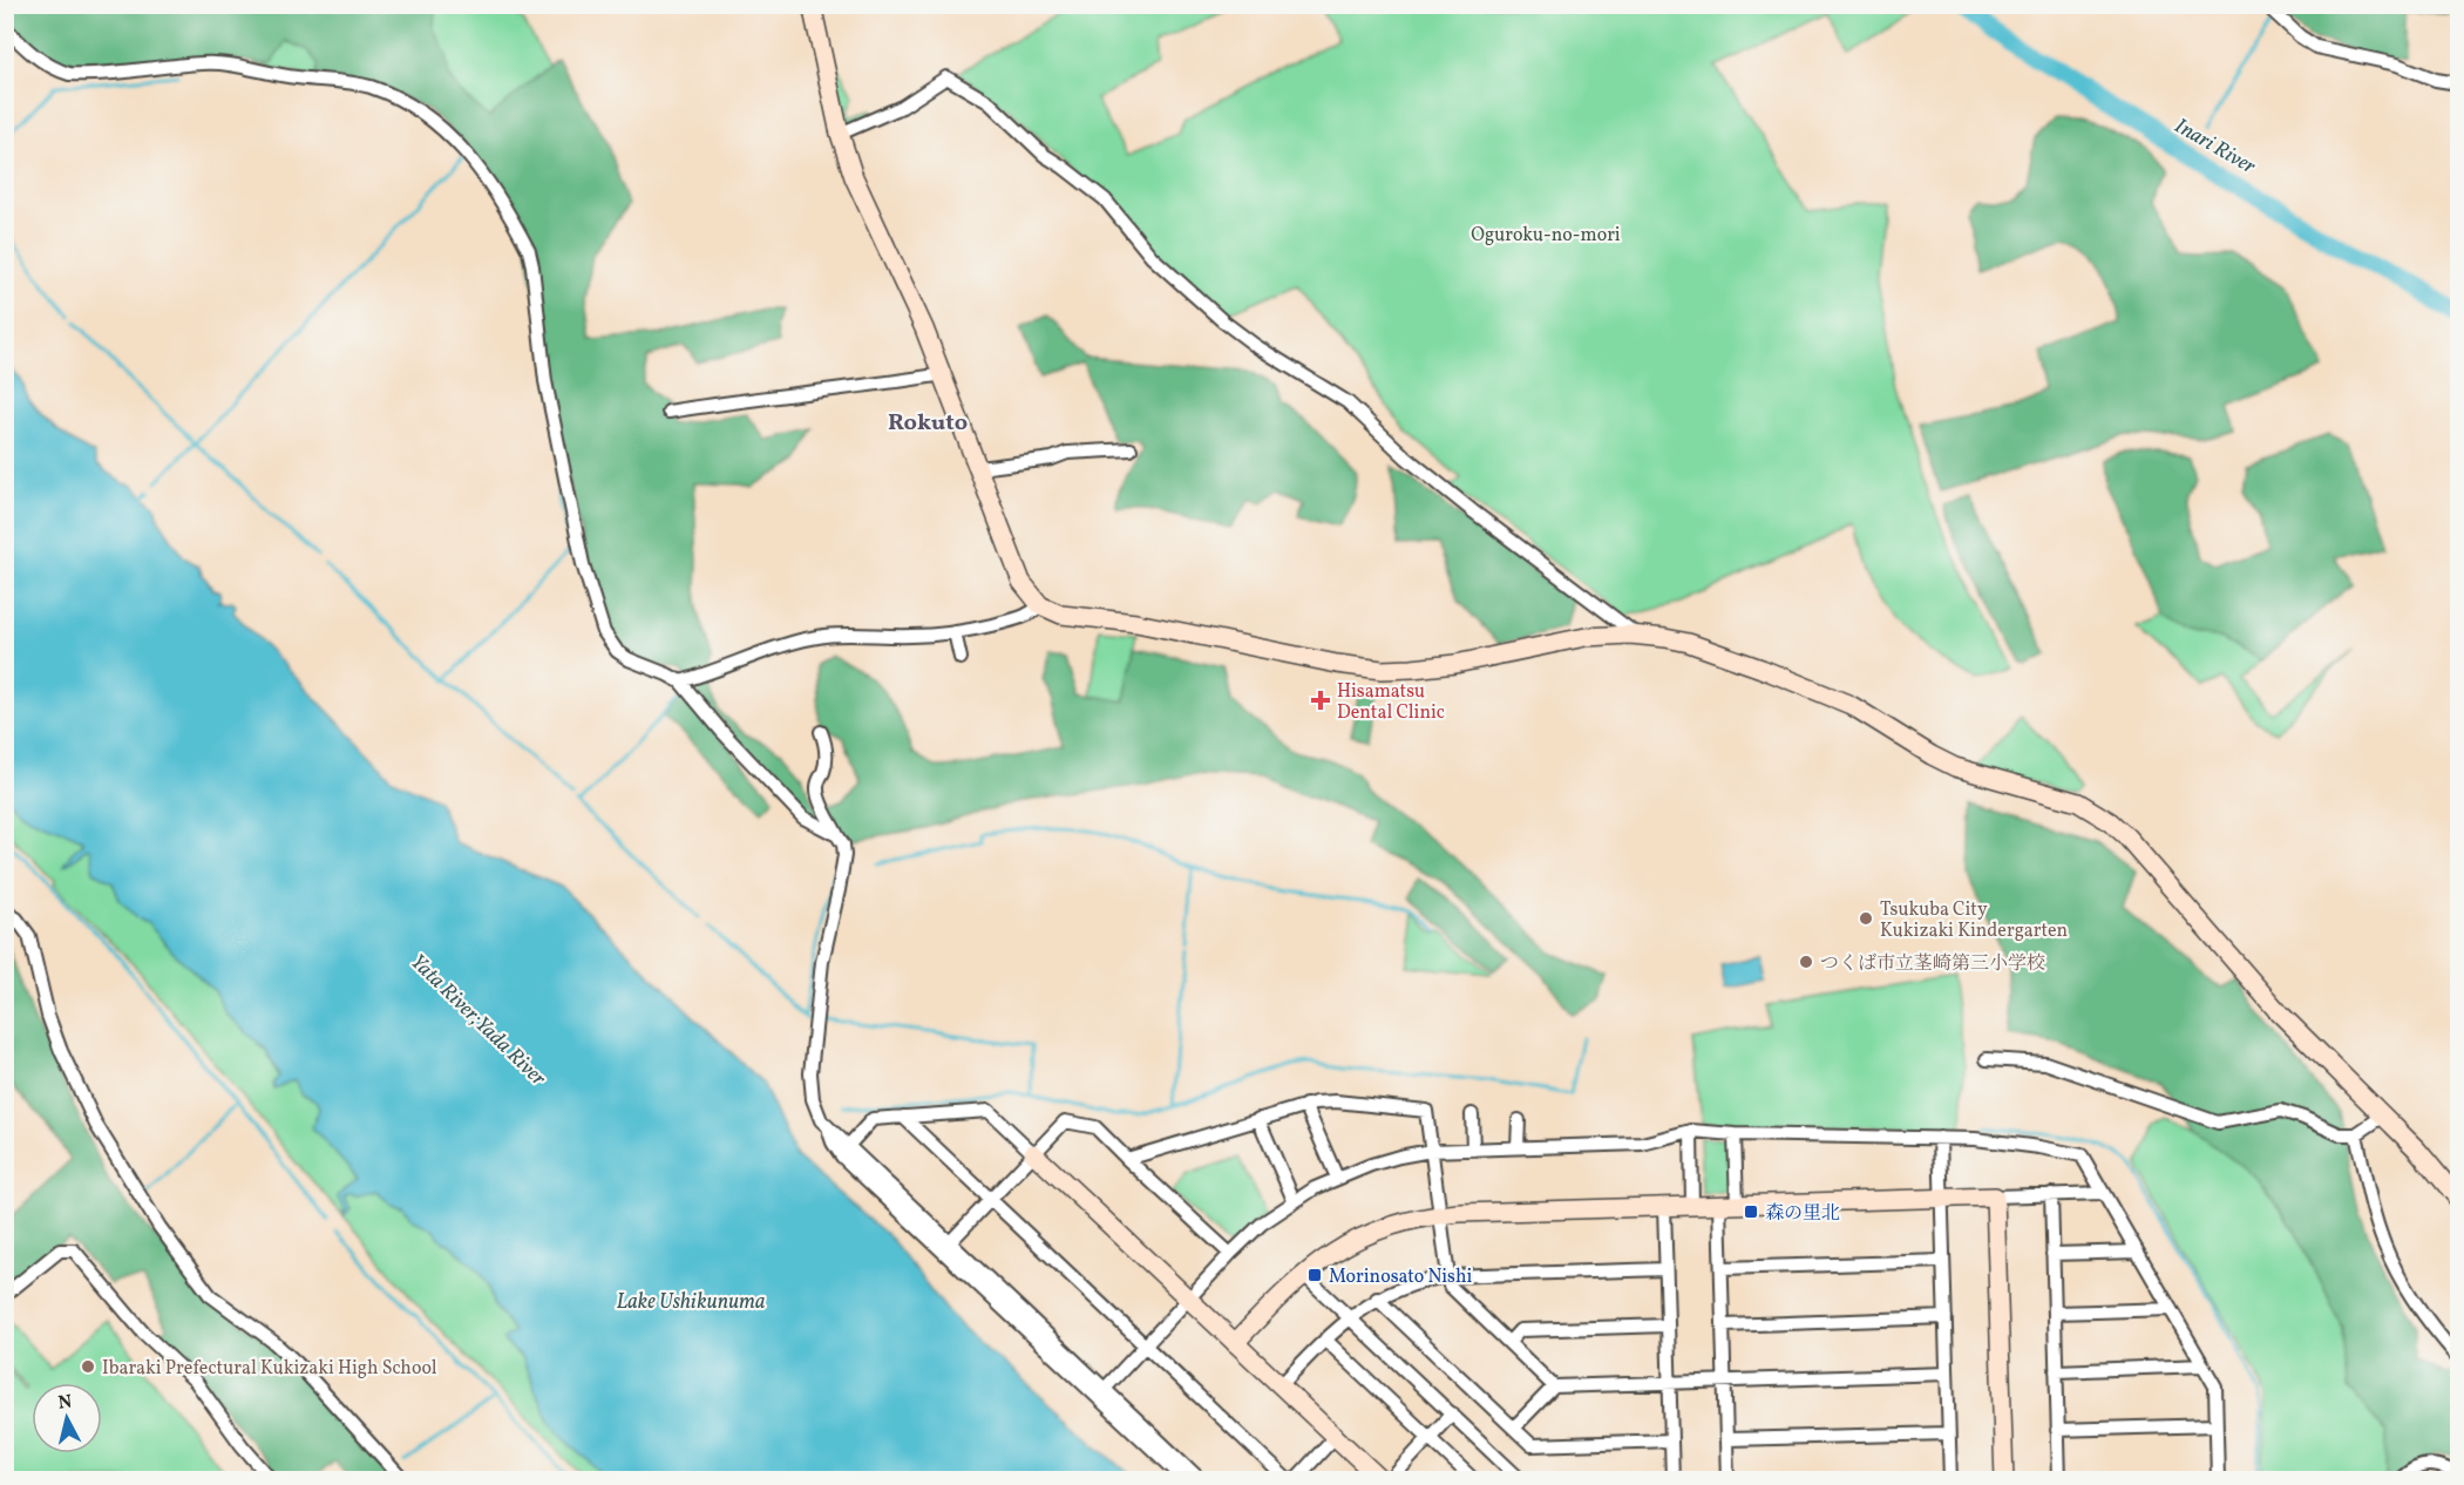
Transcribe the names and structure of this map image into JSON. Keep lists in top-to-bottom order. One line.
{"districts":["Rokuto"],"water":["Inari River","Yata River;Yada River","Lake Ushikunuma"],"parks":["Oguroku-no-mori"],"places":{"health":["Hisamatsu Dental Clinic"],"other":["Tsukuba City Kukizaki Kindergarten","つくば市立茎崎第三小学校","Ibaraki Prefectural Kukizaki High School"],"transit":["森の里北","Morinosato Nishi"]},"north":"top"}
